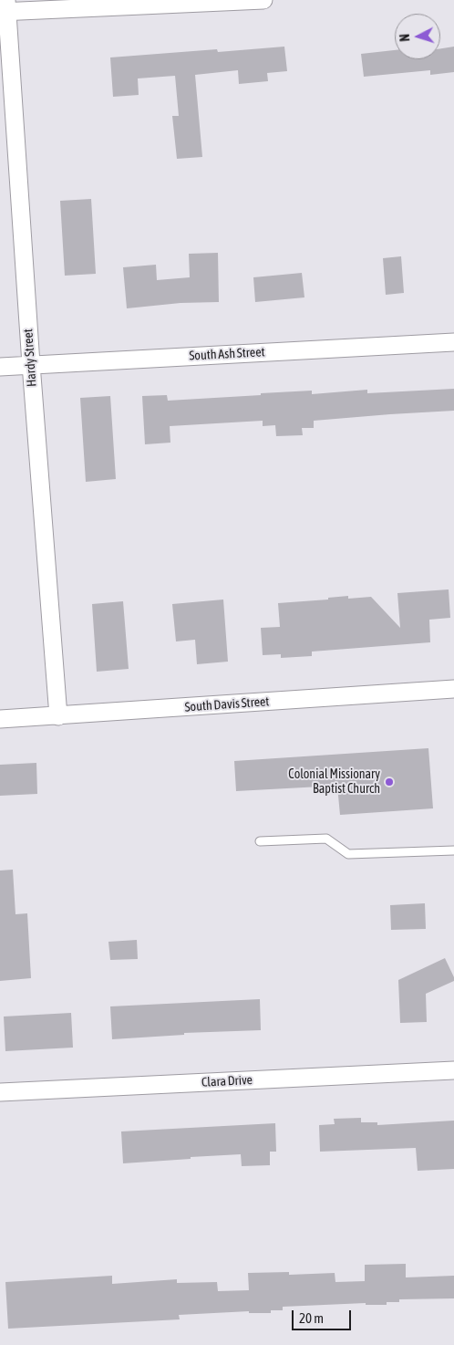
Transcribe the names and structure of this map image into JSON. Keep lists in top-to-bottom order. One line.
{"streets":{"street":["South Ash Street","Hardy Street","South Davis Street","Clara Drive"]},"crossings":[["South Ash Street","Hardy Street"],["Hardy Street","South Davis Street"]],"places":["Colonial Missionary Baptist Church"],"scale_bar":"20 m","north":"left"}
